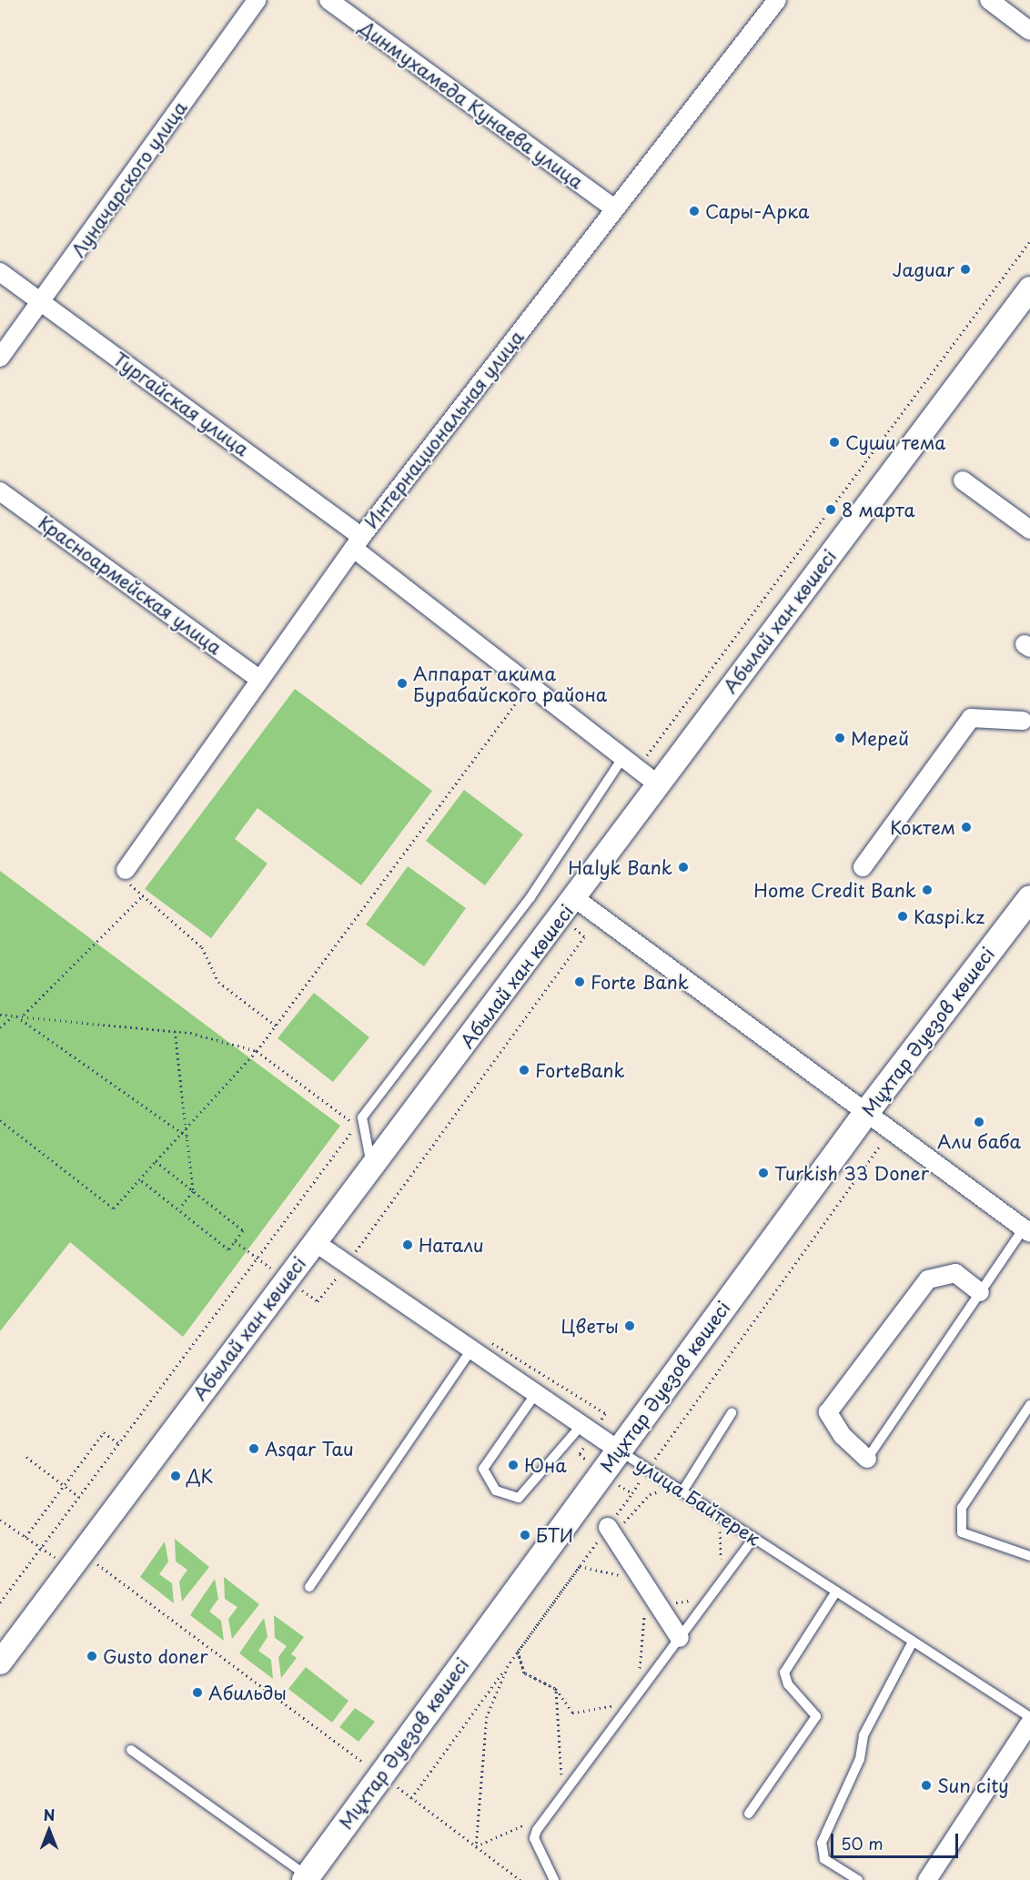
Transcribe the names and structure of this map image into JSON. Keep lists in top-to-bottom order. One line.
{"streets":{"main road":["Мұхтар Әуезов көшесі"],"street":["Динмухамеда Кунаева улица","Луначарского улица","Тургайская улица","Интернациональная улица","Красноармейская улица","Абылай хан көшесі","улица Байтерек"]},"crossings":[["Динмухамеда Кунаева улица","Интернациональная улица"],["Луначарского улица","Тургайская улица"],["Тургайская улица","Интернациональная улица"],["Тургайская улица","Абылай хан көшесі"],["Интернациональная улица","Красноармейская улица"],["Абылай хан көшесі","улица Байтерек"],["Мұхтар Әуезов көшесі","улица Байтерек"]],"places":["Сары-Арка","Jaguar","Суши тема","8 марта","Аппарат акима Бурабайского района","Мерей","Коктем","Halyk Bank","Home Credit Bank","Kaspi.kz","Forte Bank","ForteBank","Али баба","Turkish 33 Doner","Натали","Цветы","Asqar Tau","Юна","ДК","БТИ","Gusto doner","Абильды","Sun city"],"scale_bar":"50 m","north":"top"}
